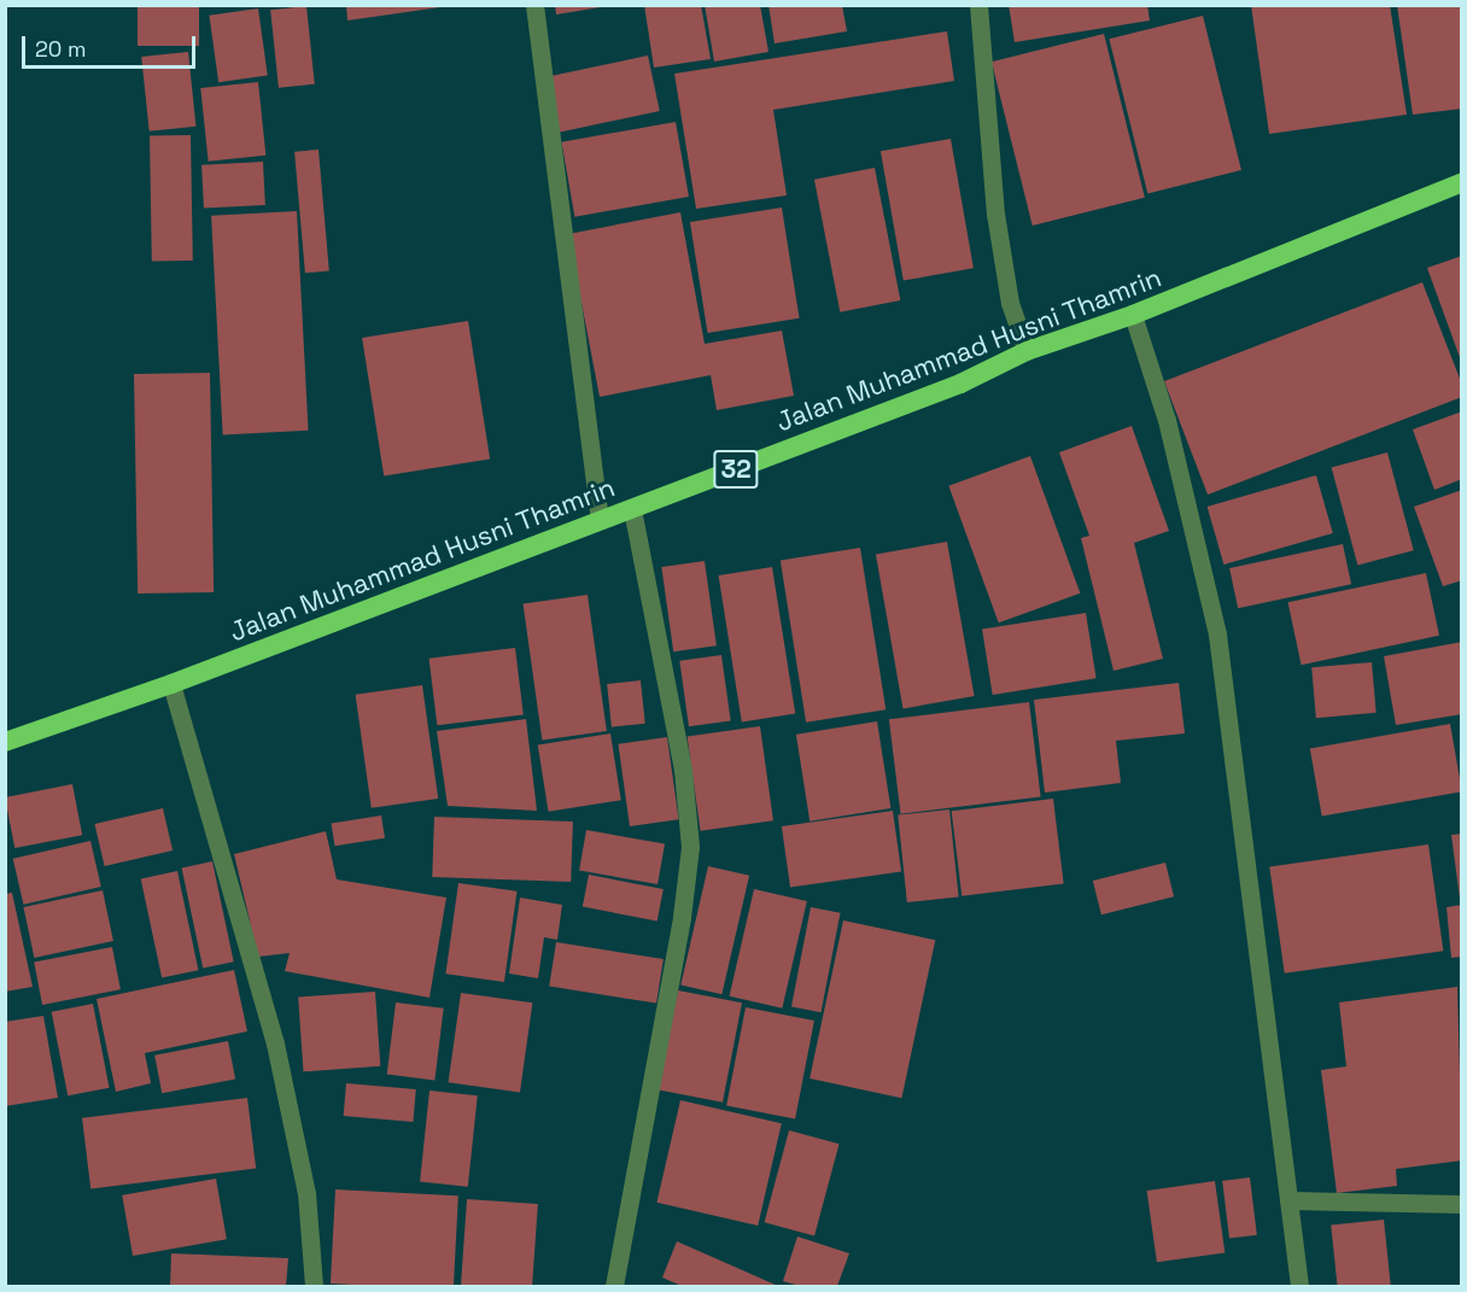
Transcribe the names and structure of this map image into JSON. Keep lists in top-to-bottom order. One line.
{"streets":{"highway":["Jalan Muhammad Husni Thamrin","32"]},"scale_bar":"20 m"}
